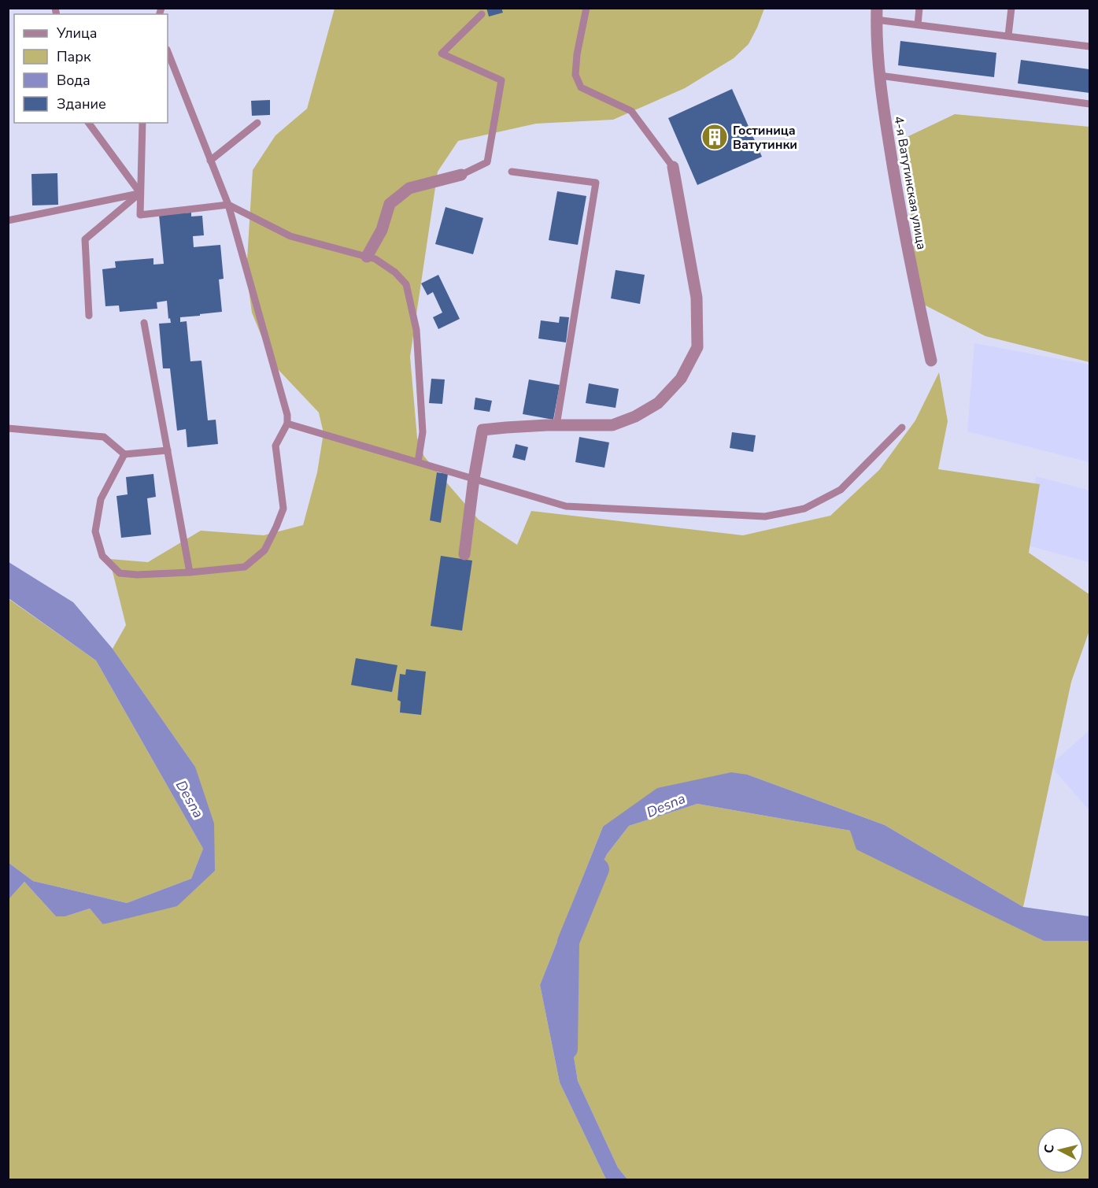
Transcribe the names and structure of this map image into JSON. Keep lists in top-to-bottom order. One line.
{"streets":{"street":["4-я Ватутинская улица"]},"water":["Desna"],"places":{"building":["Гостиница Ватутинки"]},"legend":["Улица","Парк","Вода","Здание"],"north":"left"}
